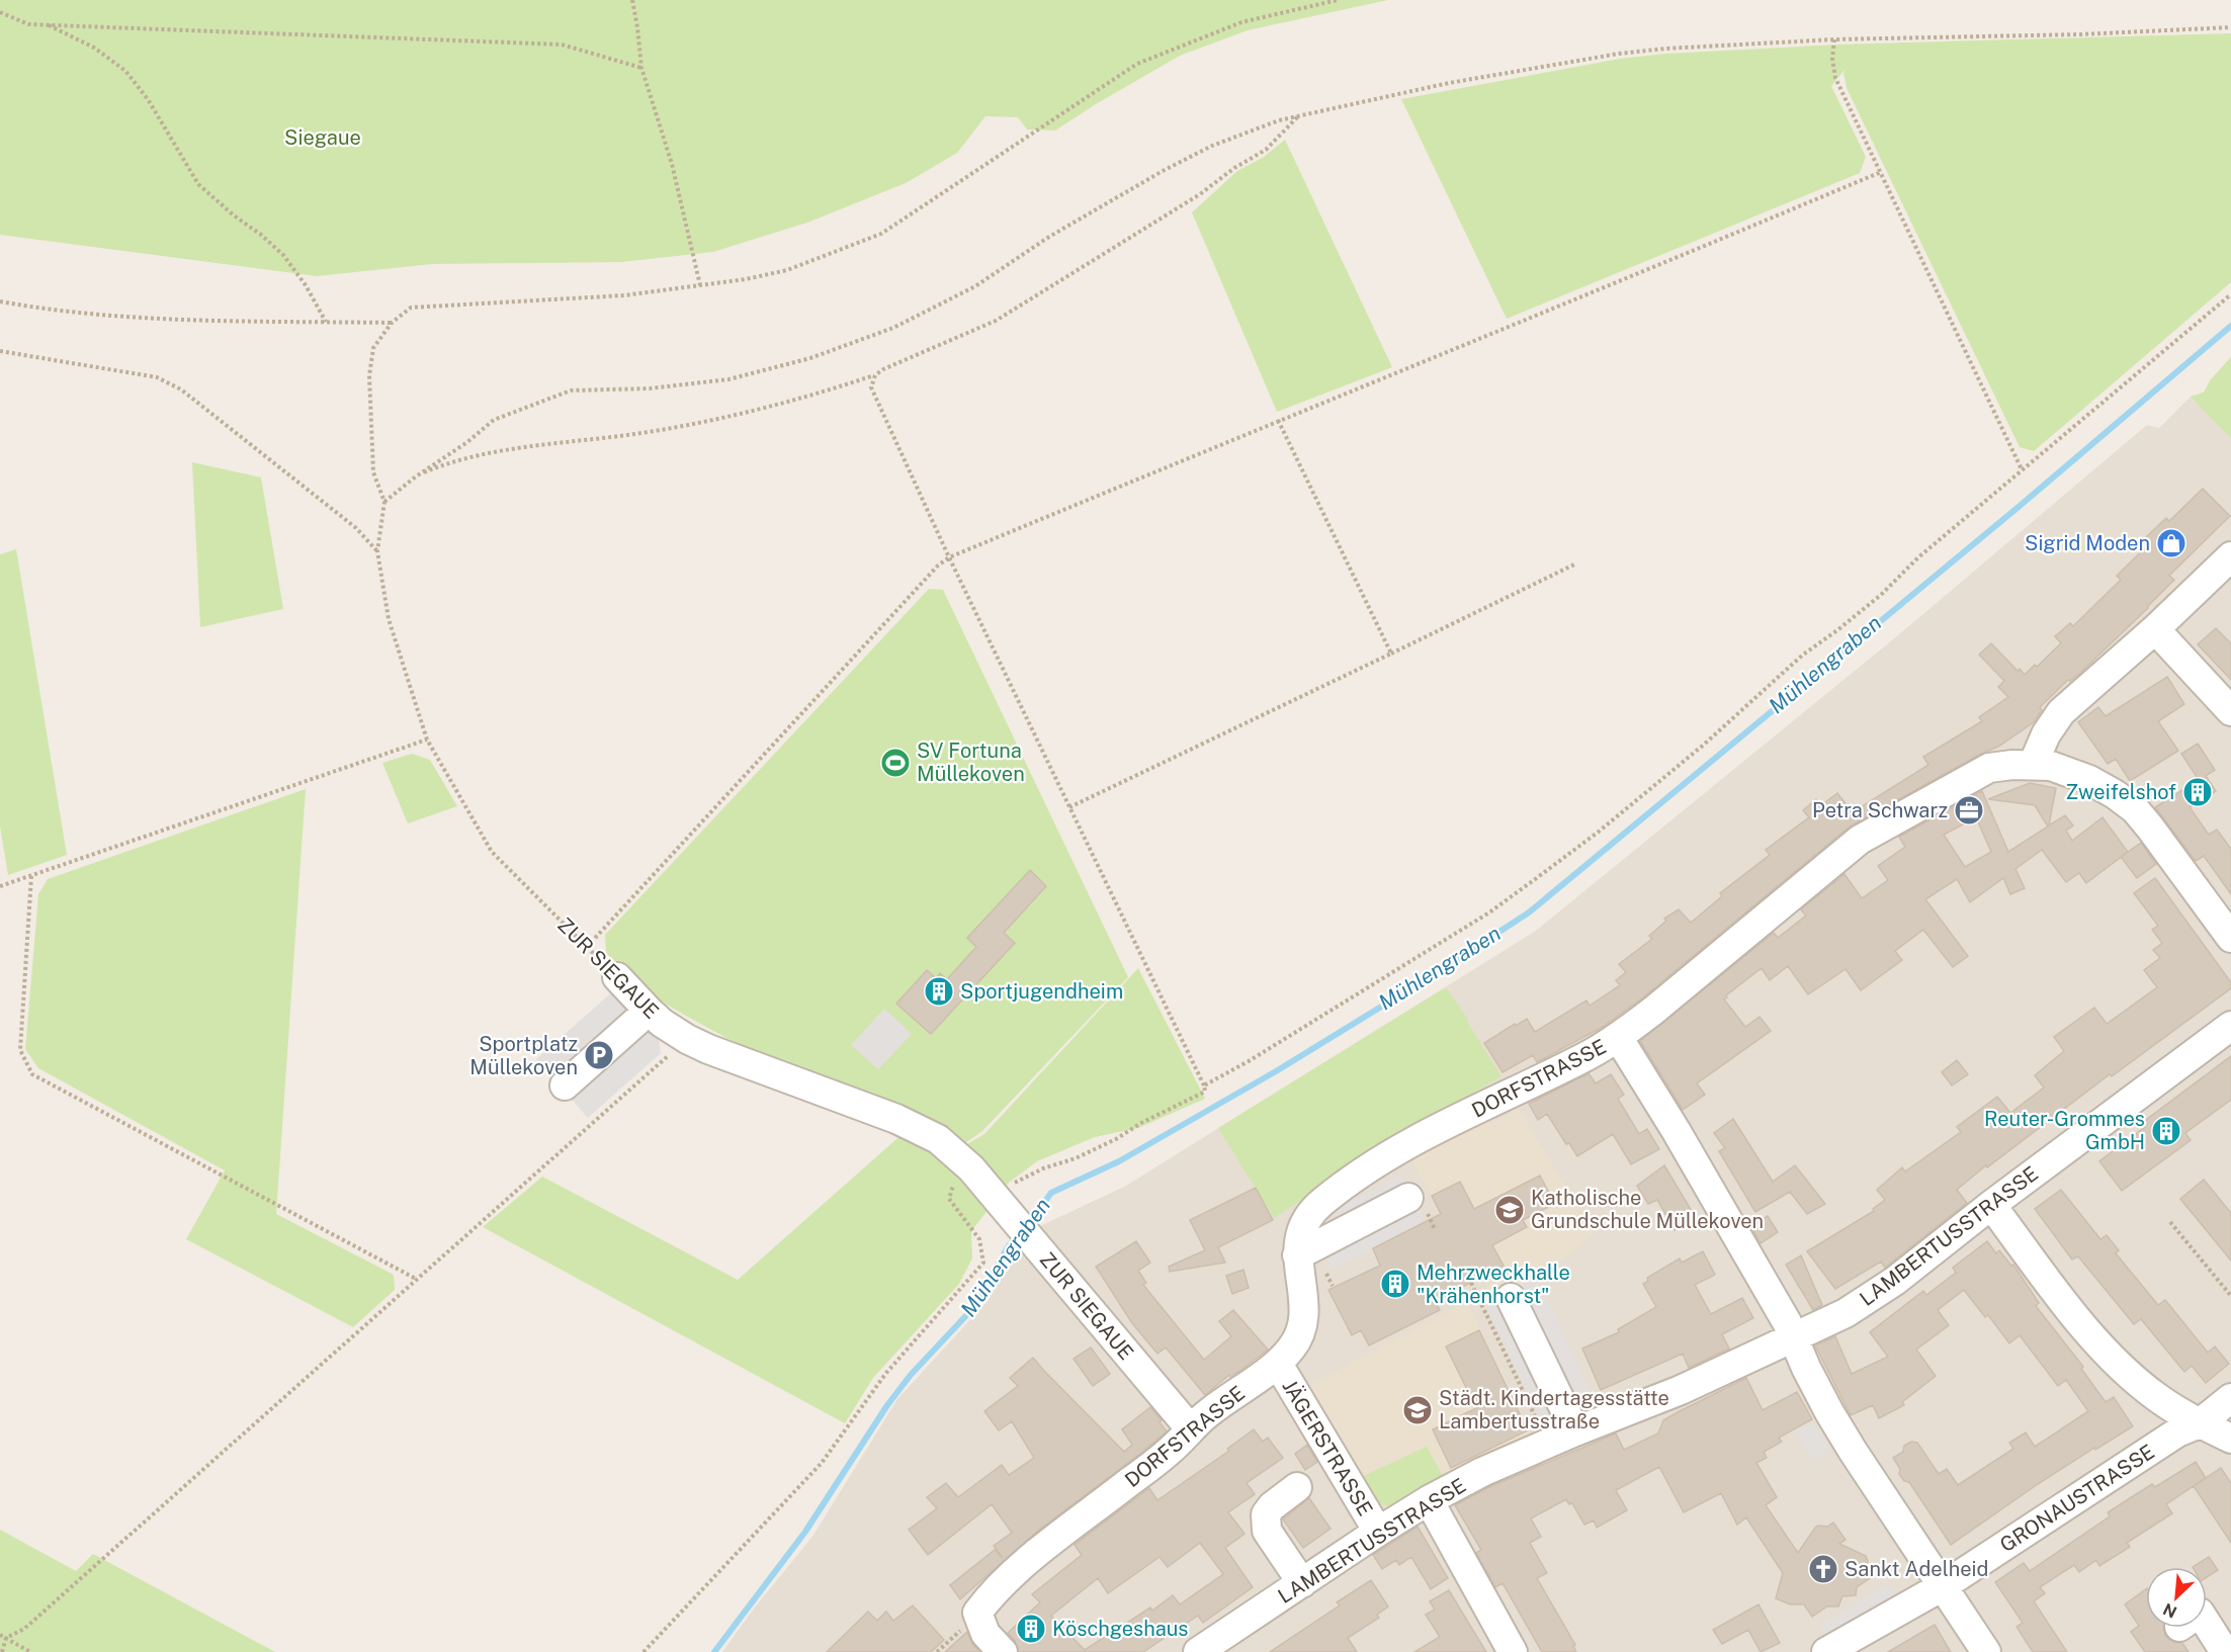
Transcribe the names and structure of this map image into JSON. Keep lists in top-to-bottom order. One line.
{"streets":{"street":["ZUR SIEGAUE","DORFSTRASSE","LAMBERTUSSTRASSE","JÄGERSTRASSE","GRONAUSTRASSE"]},"crossings":[["ZUR SIEGAUE","DORFSTRASSE"],["DORFSTRASSE","JÄGERSTRASSE"],["LAMBERTUSSTRASSE","JÄGERSTRASSE"]],"water":["Mühlengraben"],"parks":["Siegaue"],"places":{"shop":["Sigrid Moden"],"sports":["SV Fortuna Müllekoven"],"building":["Zweifelshof","Sportjugendheim","Reuter-Grommes GmbH","Mehrzweckhalle \"Krähenhorst\"","Köschgeshaus"],"office":["Petra Schwarz"],"parking":["Sportplatz Müllekoven"],"school or university":["Katholische Grundschule Müllekoven","Städt. Kindertagesstätte Lambertusstraße"],"church":["Sankt Adelheid"]},"north":"bottom left"}
